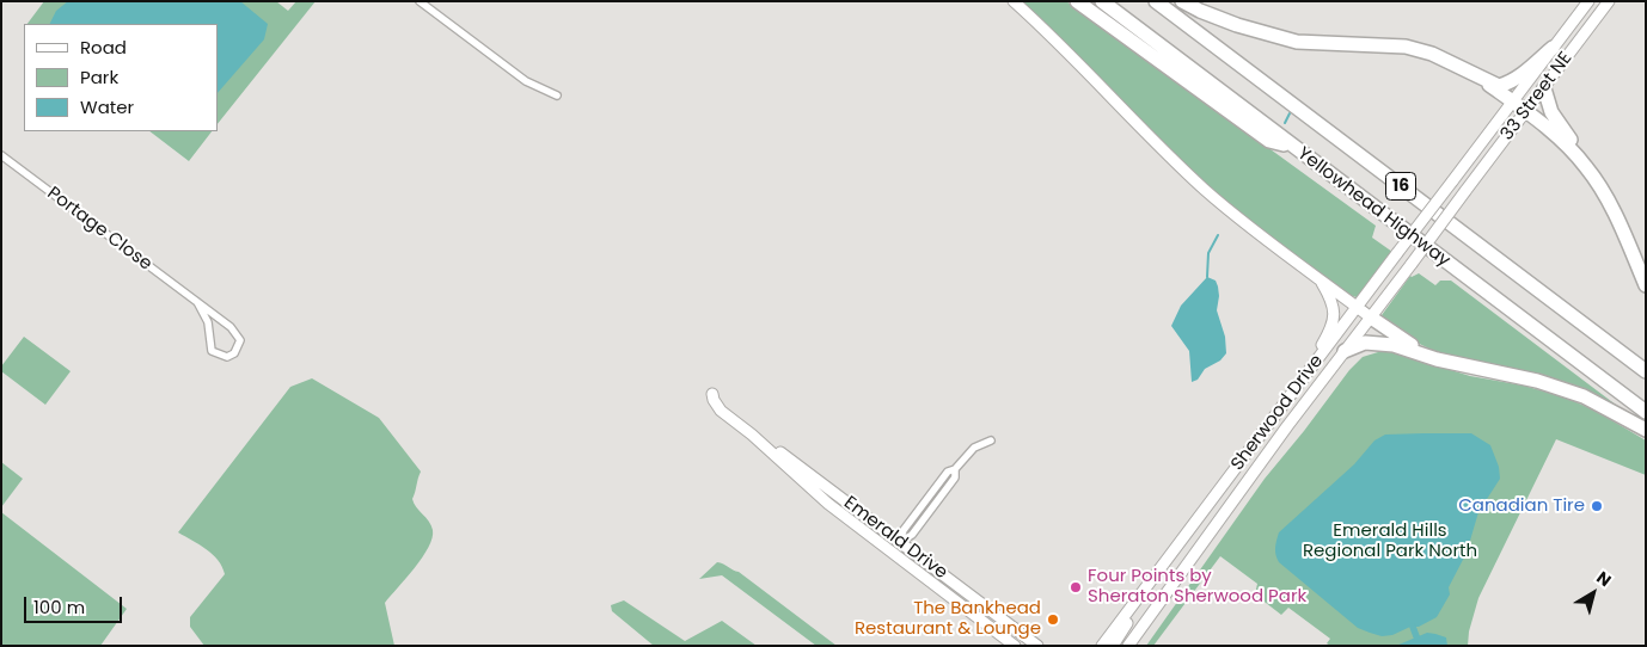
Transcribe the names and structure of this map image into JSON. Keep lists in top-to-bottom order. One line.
{"streets":{"highway":["16","Yellowhead Highway"],"main road":["33 Street NE","Sherwood Drive","Emerald Drive"],"street":["Portage Close"]},"crossings":[["33 Street NE","Sherwood Drive"]],"parks":["Emerald Hills Regional Park North"],"places":["Canadian Tire","Four Points by Sheraton Sherwood Park","The Bankhead Restaurant & Lounge"],"legend":["Road","Park","Water"],"scale_bar":"100 m","north":"top right"}
